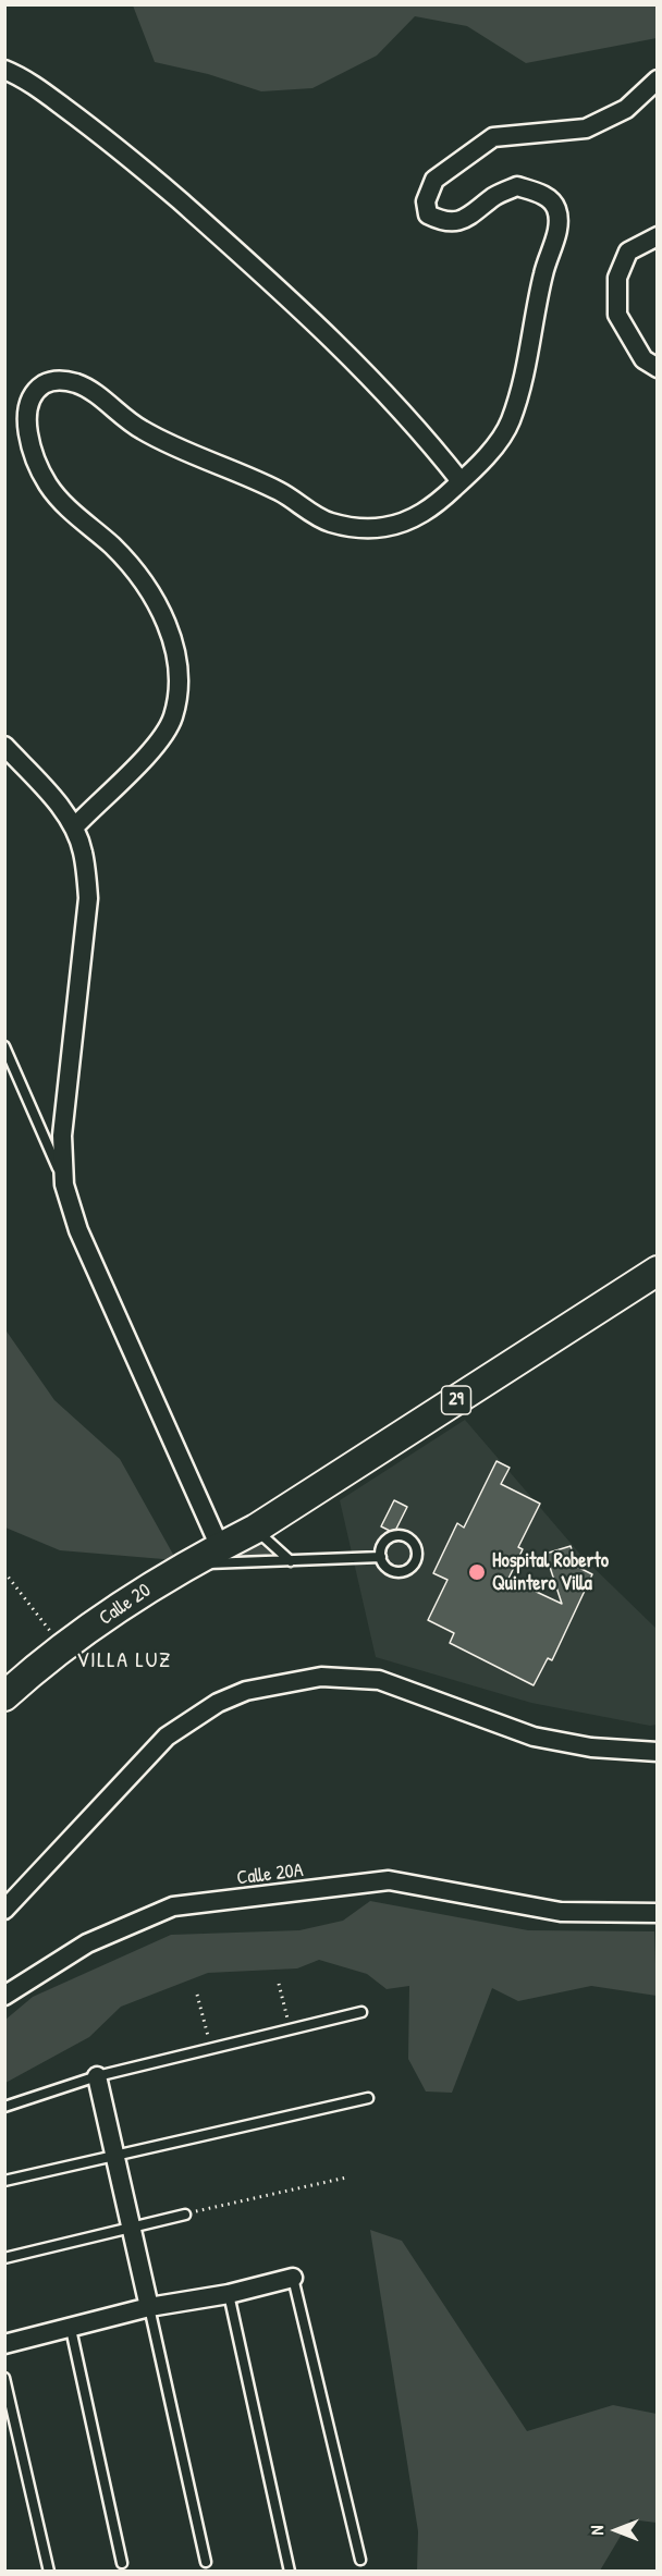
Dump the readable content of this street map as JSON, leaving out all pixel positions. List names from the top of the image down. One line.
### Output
{"streets":{"main road":["29","Calle 20"],"street":["Calle 20A"]},"crossings":[["29","Calle 20"]],"districts":["VILLA LUZ"],"places":["Hospital Roberto Quintero Villa"],"north":"left"}
